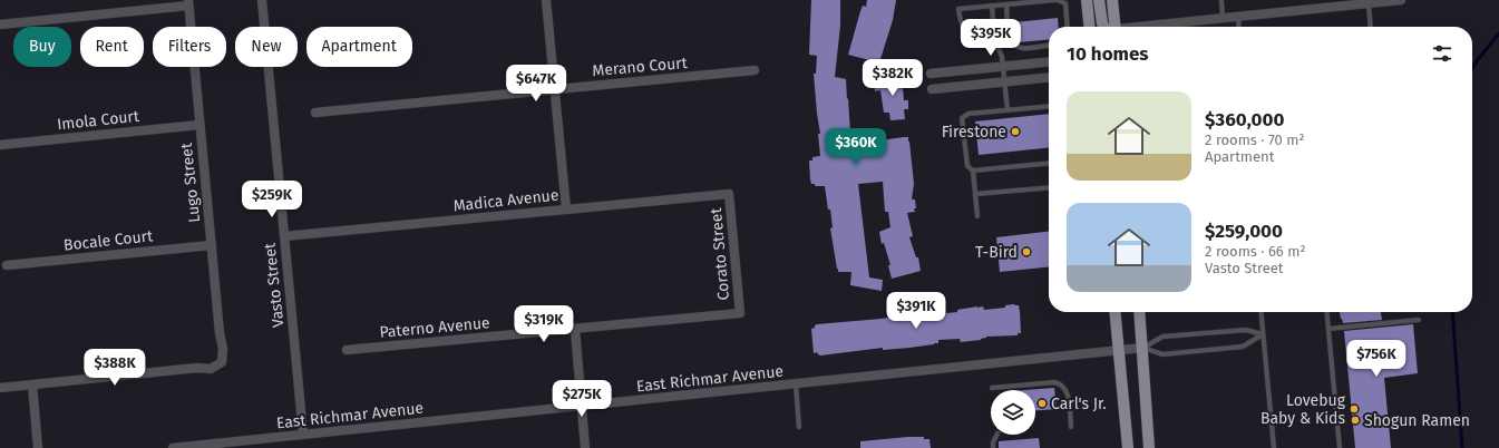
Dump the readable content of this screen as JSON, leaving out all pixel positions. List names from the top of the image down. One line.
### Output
{"streets":{"street":["Merano Court","Imola Court","Lugo Street","Madica Avenue","Bocale Court","Corato Street","Vasto Street","Paterno Avenue","East Richmar Avenue"]},"crossings":[["Imola Court","Lugo Street"],["Lugo Street","Bocale Court"],["Madica Avenue","Corato Street"],["Madica Avenue","Vasto Street"],["Corato Street","Paterno Avenue"],["Vasto Street","East Richmar Avenue"]],"places":["Firestone","T-Bird","Carl's Jr.","Lovebug Baby & Kids","Shogun Ramen"],"page":{"price":["$395K","$382K","$647K","$360K","$259K","$391K","$319K","$756K","$388K","$275K"],"chip":["Buy","Rent","Filters","New","Apartment"],"heading":"10 homes","list":[{"name":"$360,000","note":"2 rooms · 70 m² · Apartment"},{"name":"$259,000","note":"2 rooms · 66 m² · Vasto Street"}]}}
